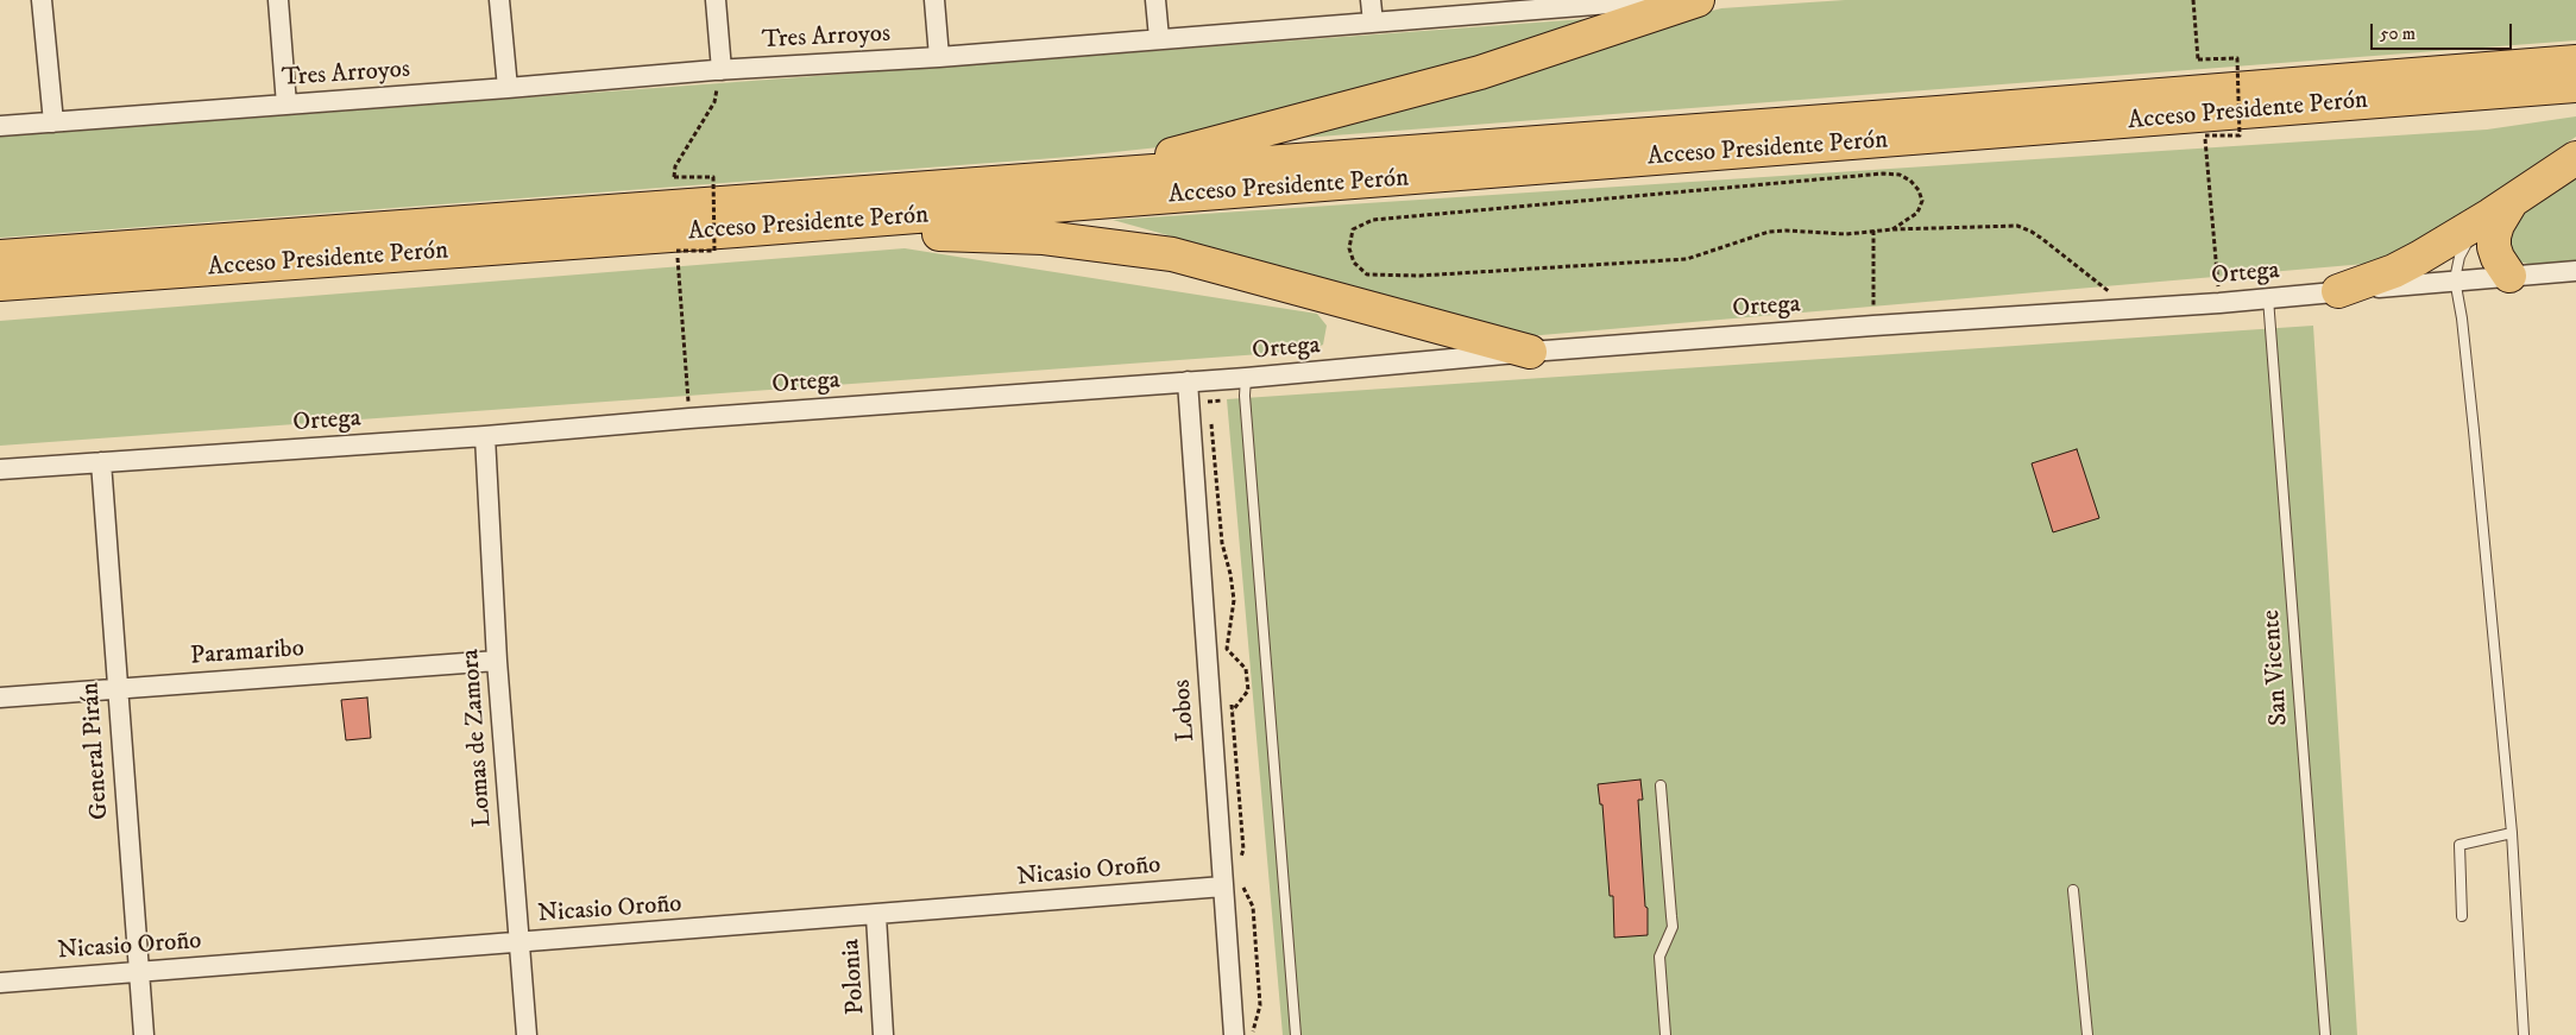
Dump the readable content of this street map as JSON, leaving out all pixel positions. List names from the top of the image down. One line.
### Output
{"streets":{"highway":["Acceso Presidente Perón"],"street":["Tres Arroyos","Ortega","Paramaribo","Lobos","Lomas de Zamora","General Pirán","Nicasio Oroño","Polonia"],"lane":["San Vicente"]},"crossings":[["Ortega","San Vicente"],["Ortega","Lobos"],["Ortega","Lomas de Zamora"],["Ortega","General Pirán"],["Paramaribo","Lomas de Zamora"],["Paramaribo","General Pirán"],["Lobos","Nicasio Oroño"],["Lomas de Zamora","Nicasio Oroño"],["General Pirán","Nicasio Oroño"],["Nicasio Oroño","Polonia"]],"scale_bar":"50 m"}
